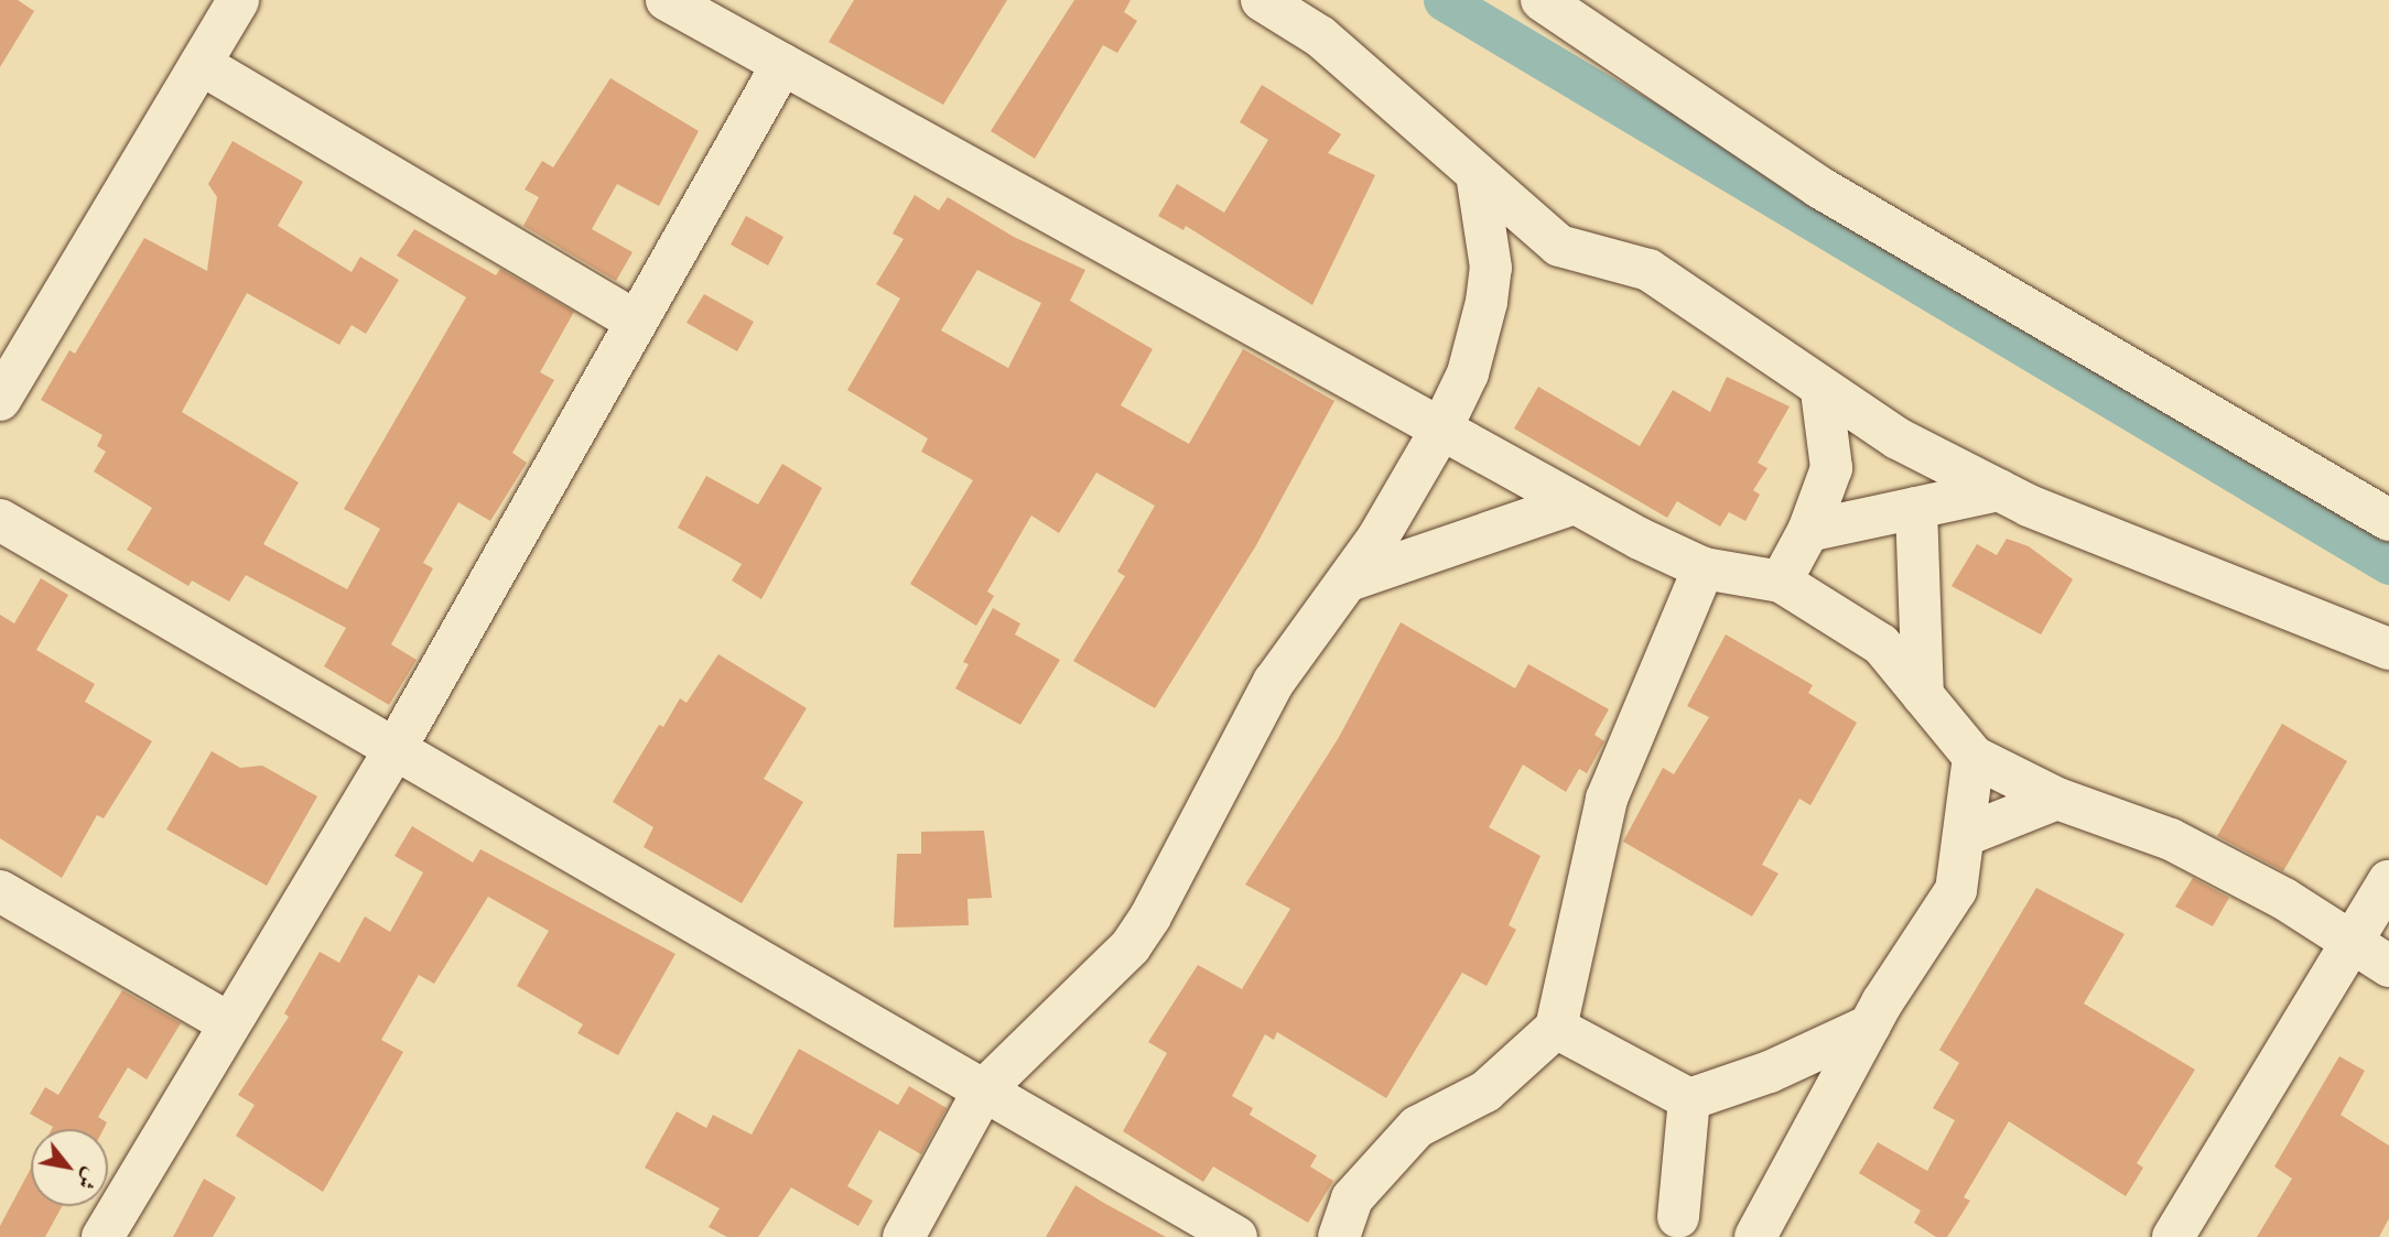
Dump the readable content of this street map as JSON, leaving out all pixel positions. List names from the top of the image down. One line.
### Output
{"north":"bottom right"}
